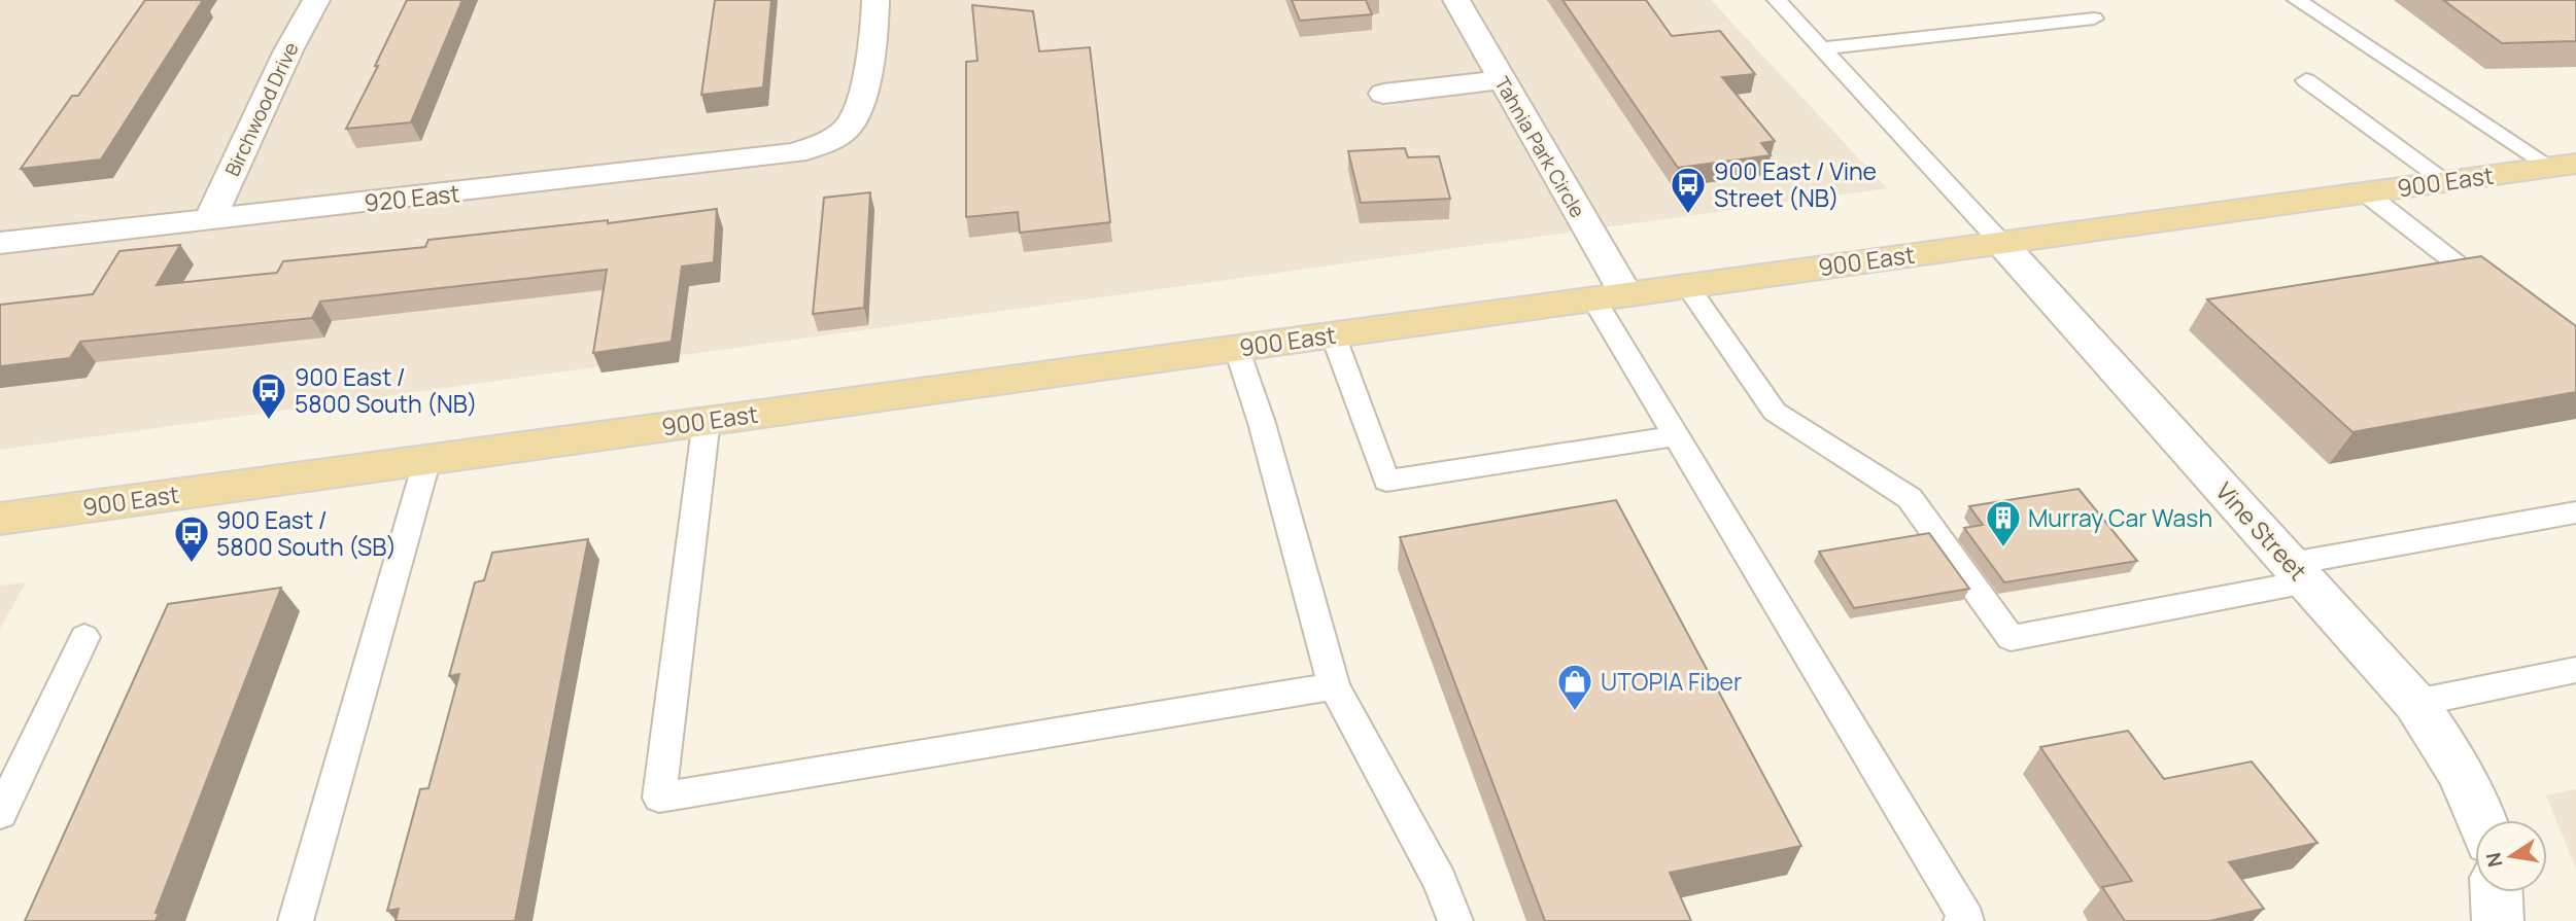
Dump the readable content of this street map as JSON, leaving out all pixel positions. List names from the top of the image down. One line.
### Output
{"streets":{"main road":["900 East"],"street":["Birchwood Drive","Tahnia Park Circle","920 East","Vine Street"]},"crossings":[["Birchwood Drive","920 East"],["Tahnia Park Circle","900 East"],["900 East","Vine Street"]],"places":{"bus stop":["900 East / Vine Street (NB)","900 East / 5800 South (NB)","900 East / 5800 South (SB)"],"building":["Murray Car Wash"],"shop":["UTOPIA Fiber"]},"north":"left"}
